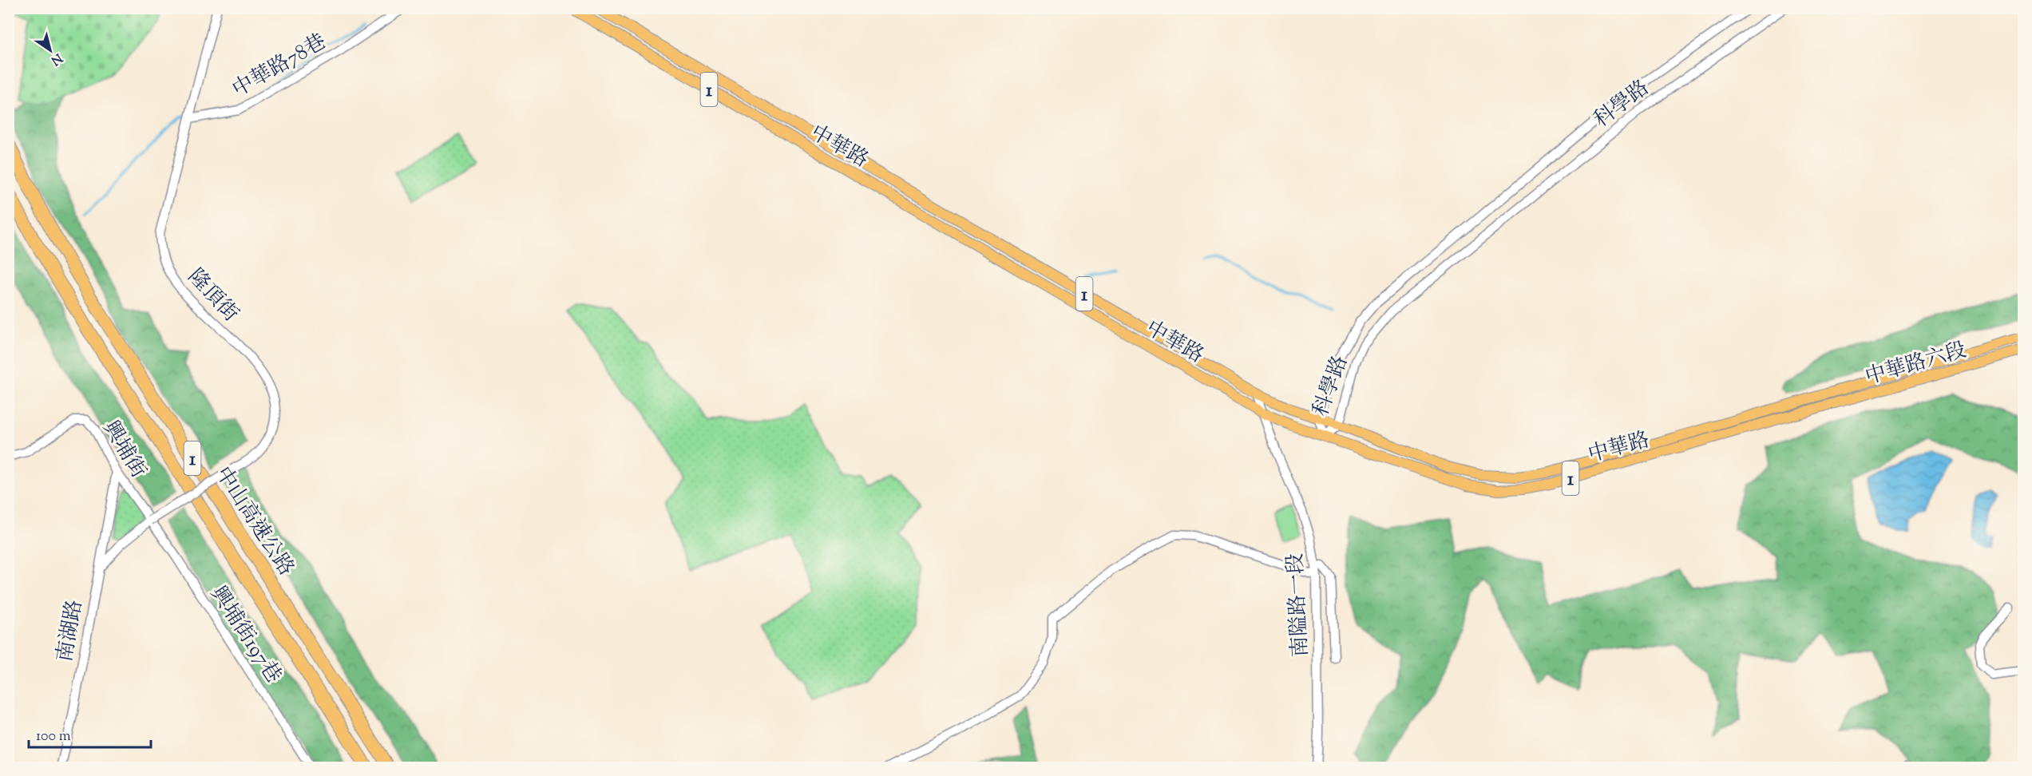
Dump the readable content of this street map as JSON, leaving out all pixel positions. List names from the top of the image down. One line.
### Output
{"streets":{"highway":["1","中山高速公路"],"main road":["中華路","中華路六段"],"street":["中華路78巷","科學路","隆頂街","興埔街","南隘路一段","南湖路","興埔街197巷"]},"crossings":[["中華路78巷","隆頂街"],["科學路","中華路"],["中華路","中華路六段"],["中華路","南隘路一段"],["隆頂街","興埔街"],["隆頂街","興埔街197巷"],["興埔街","南湖路"],["興埔街","興埔街197巷"]],"scale_bar":"100 m","north":"bottom right"}
